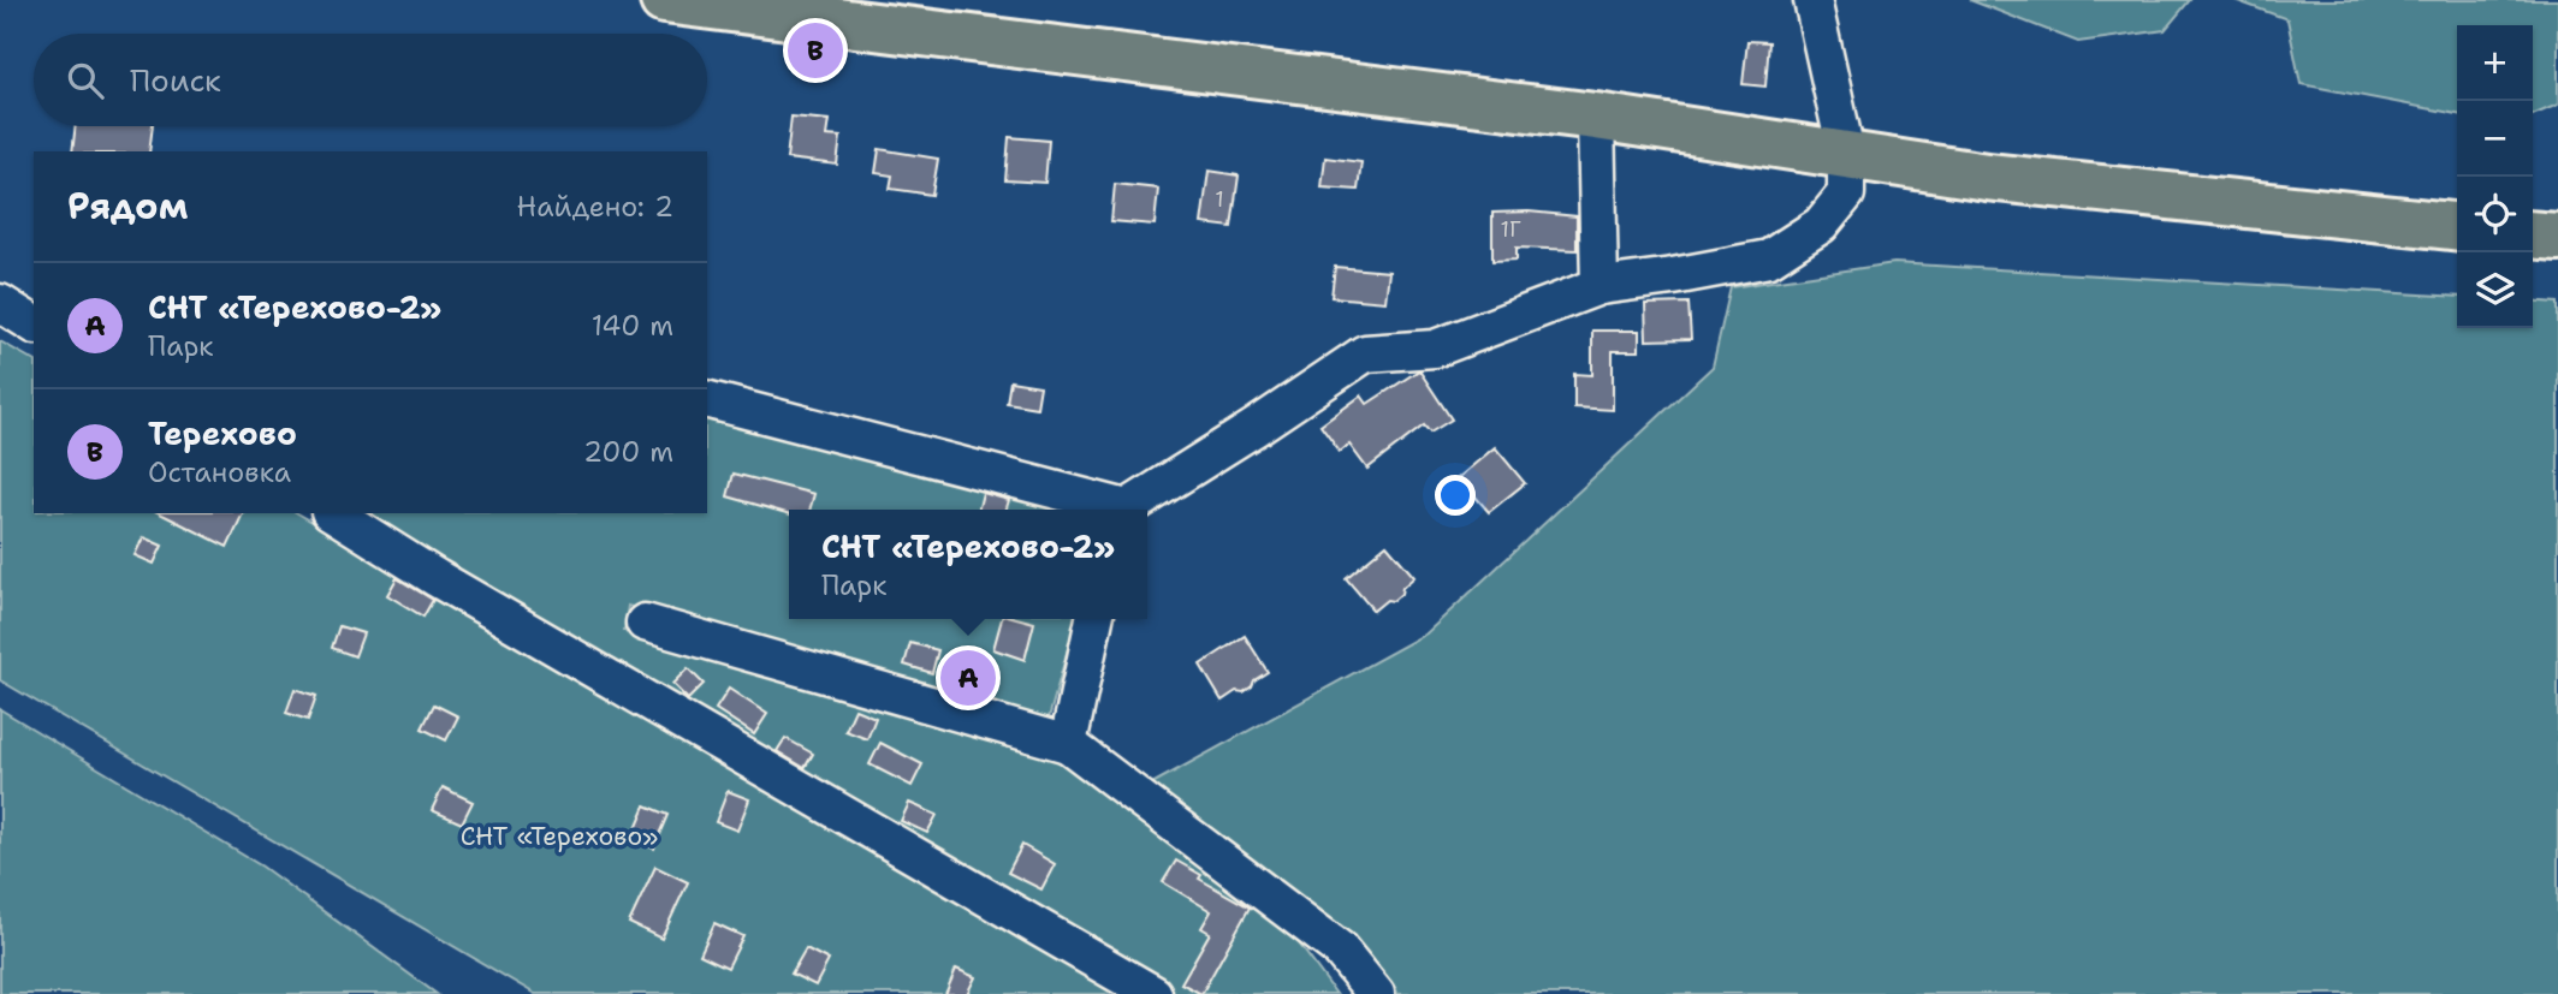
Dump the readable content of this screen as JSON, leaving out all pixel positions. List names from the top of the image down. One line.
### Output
{"parks":["СНТ «Терехово»"],"house_numbers":["1","1Г"],"page":{"pins":["B","A"],"map_buttons":["+","−"],"search":"Поиск","heading":["Рядом","Найдено: 2"],"list":[{"mark":"A","name":"СНТ «Терехово-2»","note":"Парк","value":"140 m"},{"mark":"B","name":"Терехово","note":"Остановка","value":"200 m"}],"popup":["СНТ «Терехово-2»","Парк"]}}
